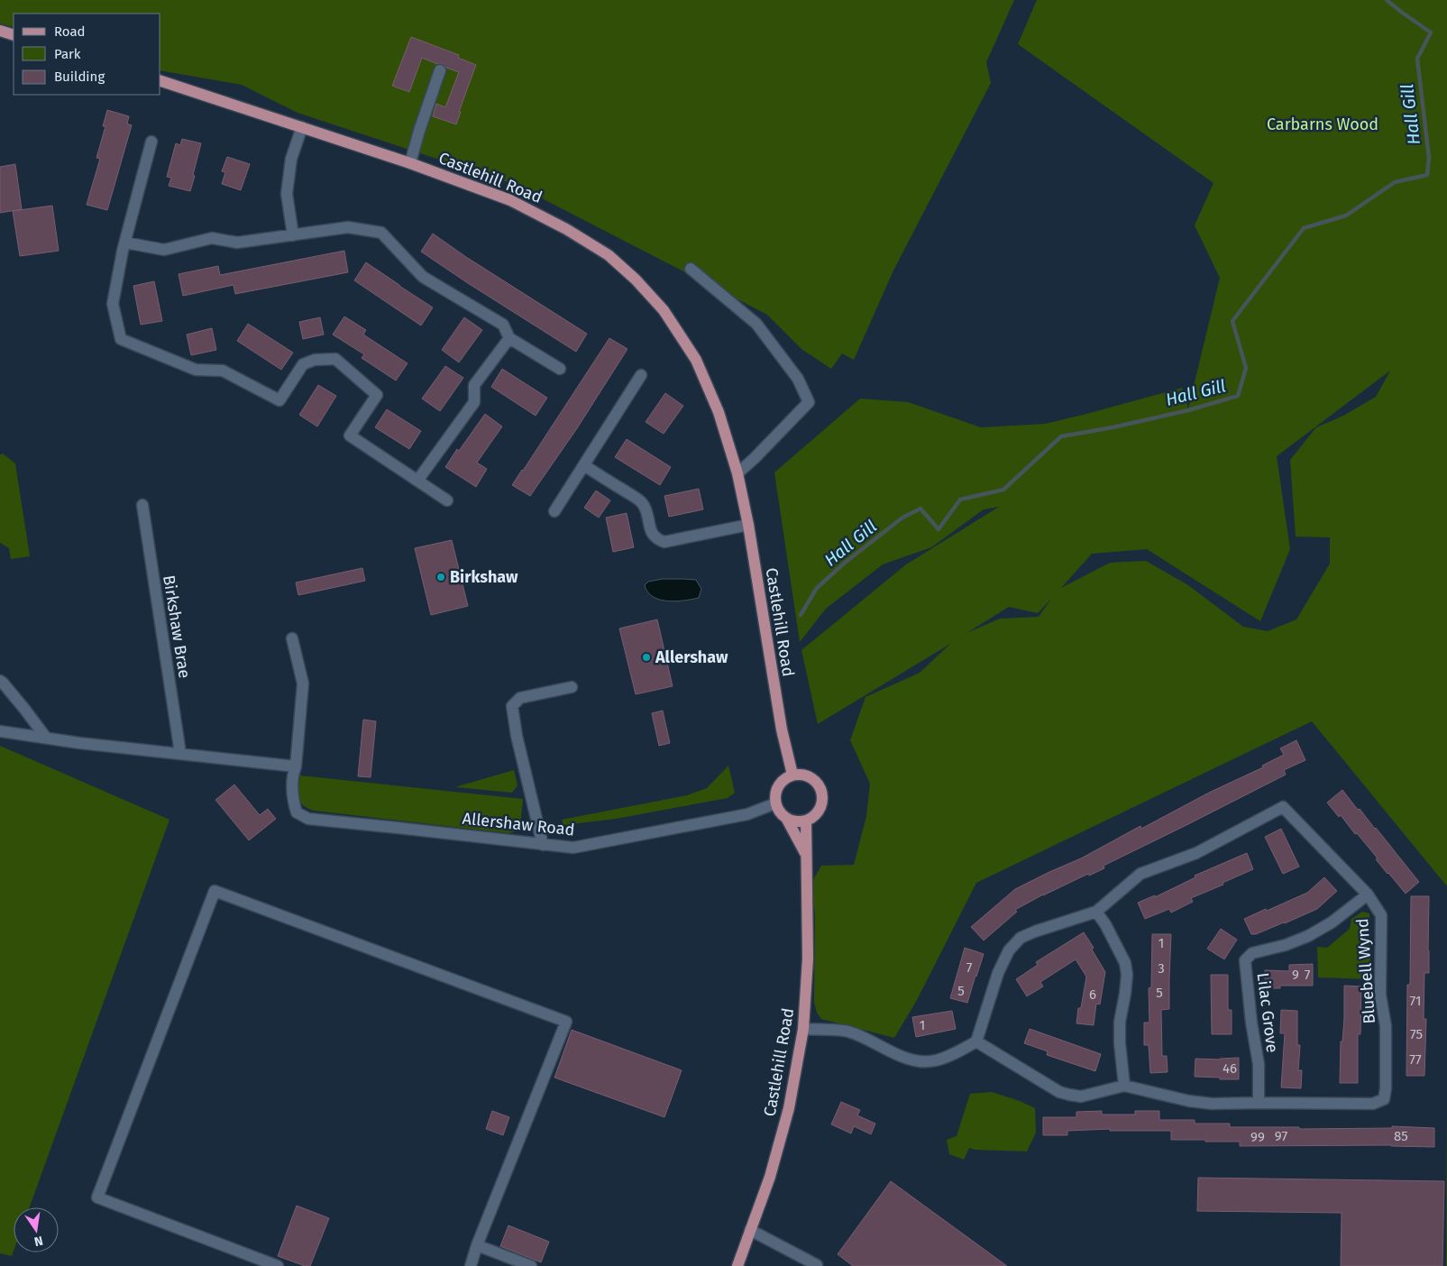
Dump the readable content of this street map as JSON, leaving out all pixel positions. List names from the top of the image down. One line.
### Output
{"streets":{"main road":["Castlehill Road"],"street":["Birkshaw Brae","Allershaw Road","Bluebell Wynd","Lilac Grove"]},"crossings":[["Castlehill Road","Allershaw Road"],["Bluebell Wynd","Lilac Grove"]],"water":["Hall Gill"],"parks":["Carbarns Wood"],"places":["Birkshaw","Allershaw"],"house_numbers":["1","7","3","9","7","5","5","6","71","1","75","77","46","97","85","99"],"legend":["Road","Park","Building"],"north":"bottom"}
